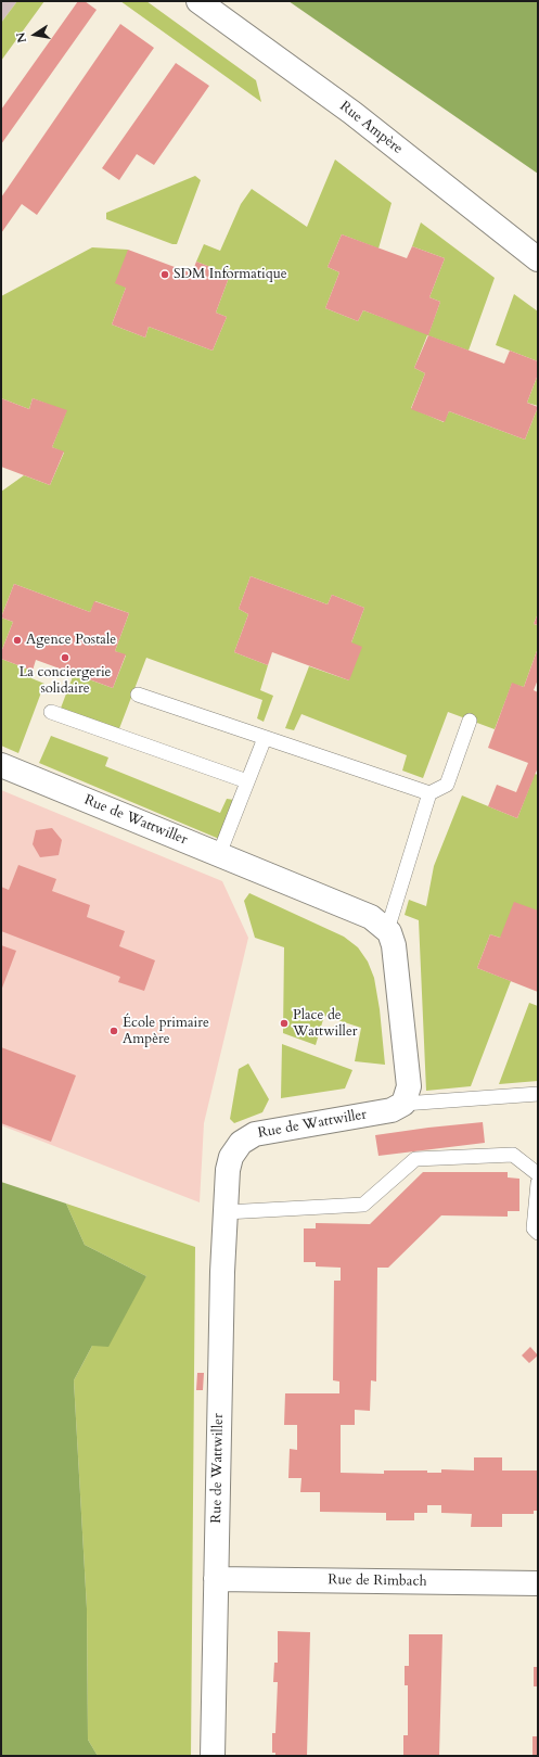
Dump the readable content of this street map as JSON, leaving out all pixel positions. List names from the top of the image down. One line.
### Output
{"streets":{"street":["Rue Ampère","Rue de Wattwiller","Rue de Rimbach"]},"crossings":[["Rue de Wattwiller","Rue de Rimbach"]],"places":["SDM Informatique","Agence Postale","La conciergerie solidaire","Place de Wattwiller","École primaire Ampère"],"north":"left"}
